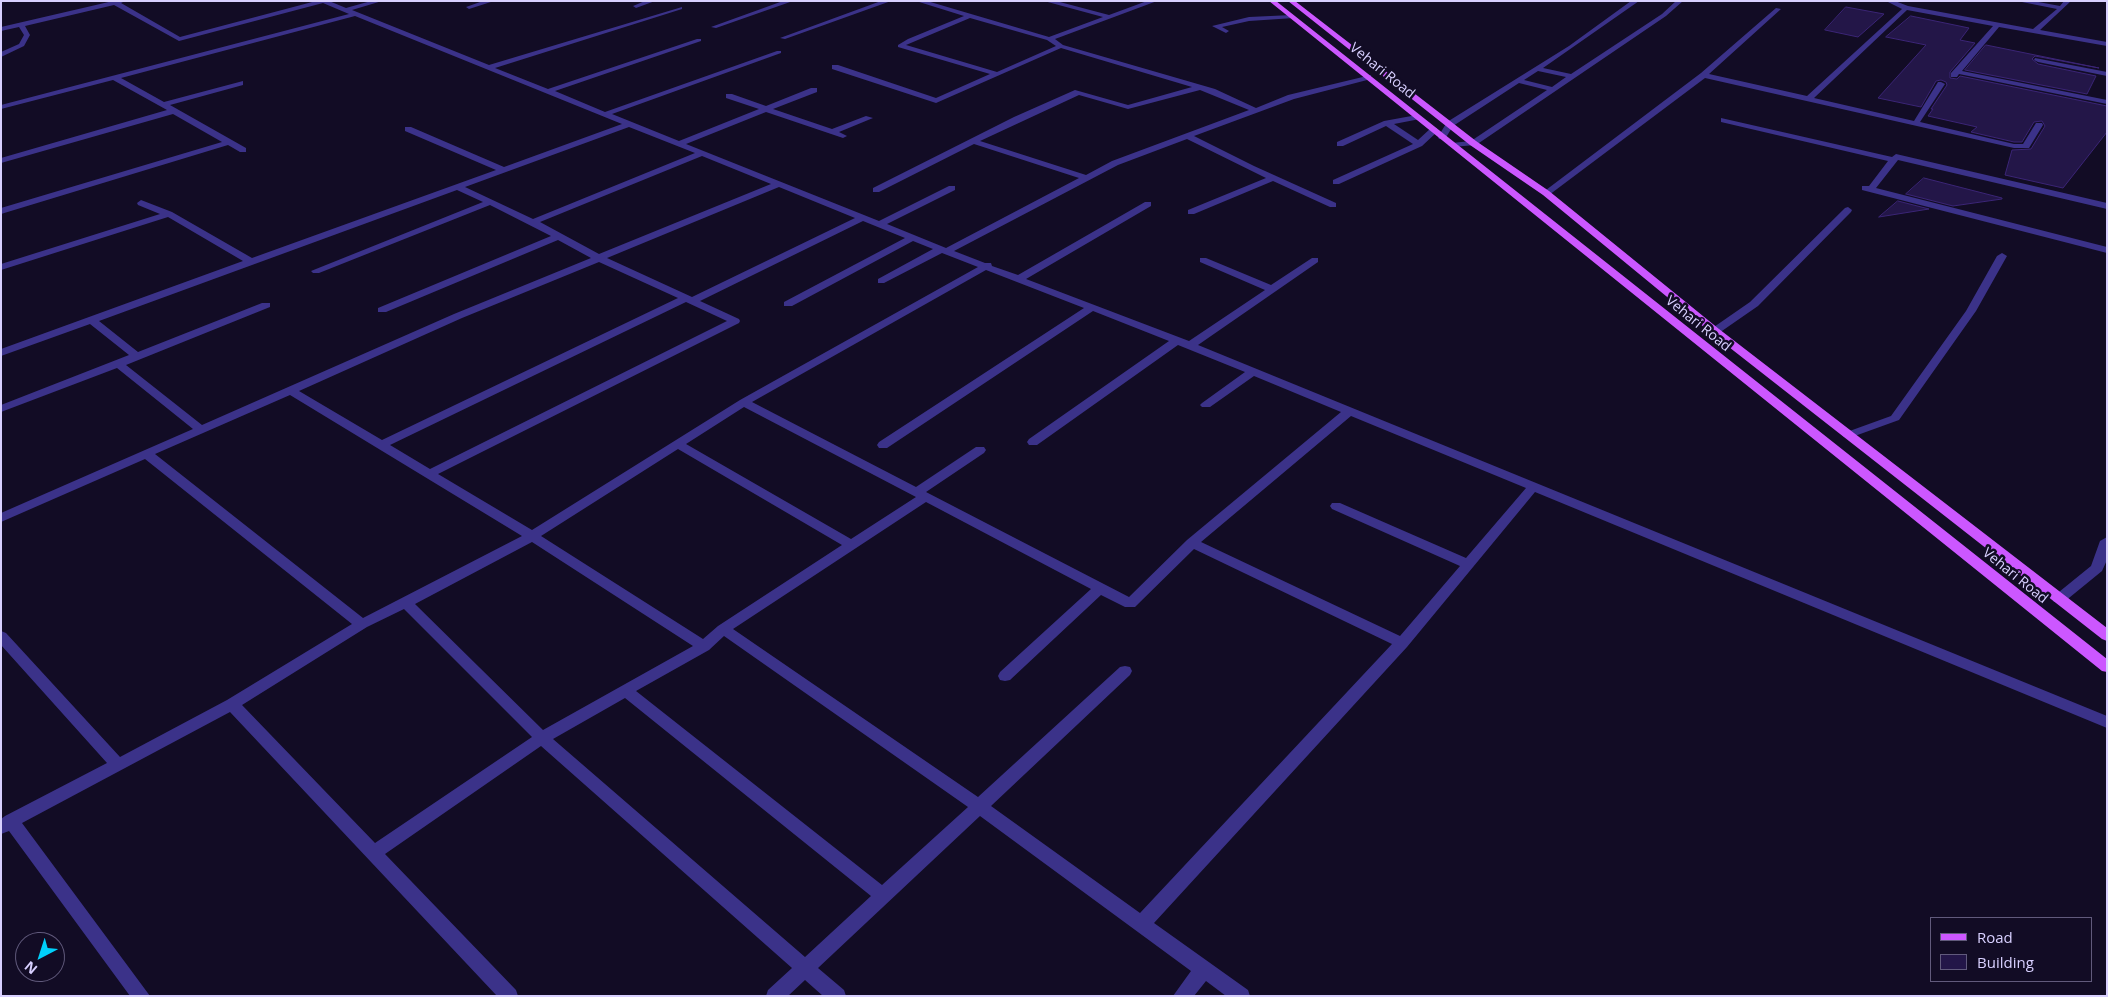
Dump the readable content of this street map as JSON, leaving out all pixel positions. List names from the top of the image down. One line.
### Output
{"streets":{"main road":["Vehari Road"]},"legend":["Road","Building"],"north":"bottom left"}
